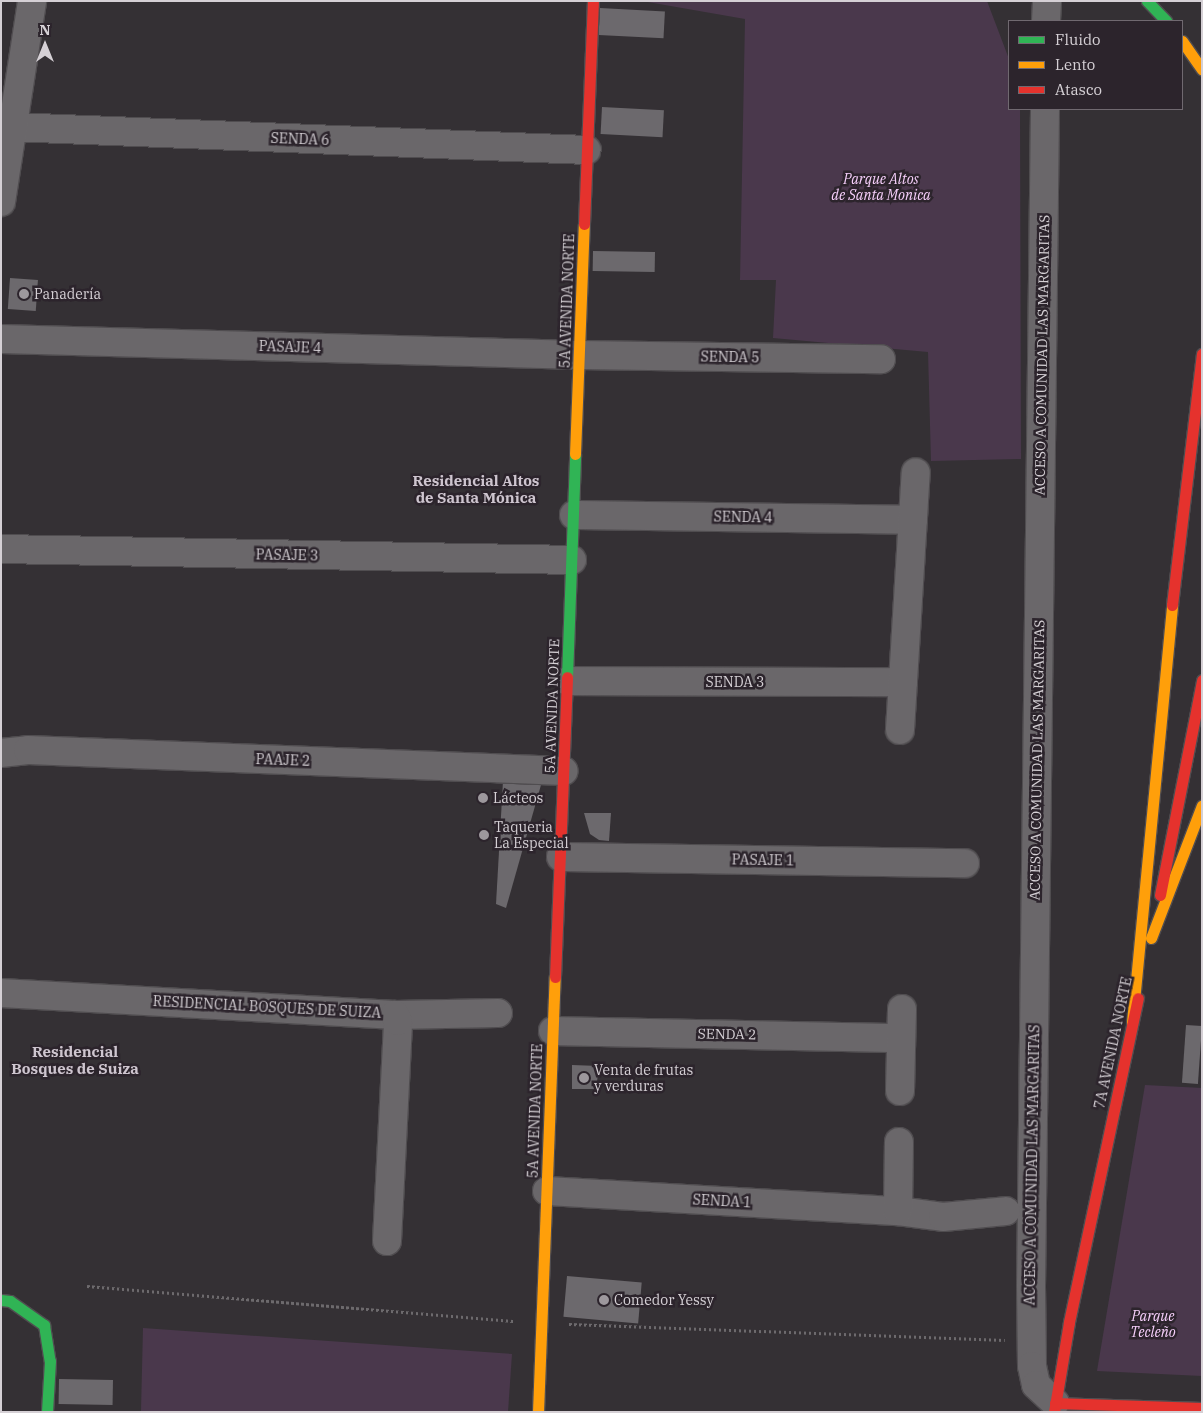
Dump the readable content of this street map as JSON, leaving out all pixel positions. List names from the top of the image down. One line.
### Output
{"streets":{"main road":["5A AVENIDA NORTE","7A AVENIDA NORTE"],"street":["SENDA 6","PASAJE 4","ACCESO A COMUNIDAD LAS MARGARITAS","SENDA 5","SENDA 4","PASAJE 3","SENDA 3","PAAJE 2","PASAJE 1","RESIDENCIAL BOSQUES DE SUIZA","SENDA 2","SENDA 1"]},"crossings":[["SENDA 6","5A AVENIDA NORTE"],["5A AVENIDA NORTE","PASAJE 4"],["5A AVENIDA NORTE","SENDA 5"],["5A AVENIDA NORTE","SENDA 4"],["5A AVENIDA NORTE","PASAJE 3"],["5A AVENIDA NORTE","SENDA 3"],["5A AVENIDA NORTE","PAAJE 2"],["5A AVENIDA NORTE","PASAJE 1"],["5A AVENIDA NORTE","SENDA 2"],["5A AVENIDA NORTE","SENDA 1"],["PASAJE 4","SENDA 5"],["ACCESO A COMUNIDAD LAS MARGARITAS","7A AVENIDA NORTE"]],"districts":["Residencial Altos de Santa Mónica","Residencial Bosques de Suiza"],"parks":["Parque Altos de Santa Monica","Parque Tecleño"],"places":["Panadería","Lácteos","Taqueria La Especial","Venta de frutas y verduras","Comedor Yessy"],"legend":["Fluido","Lento","Atasco"],"north":"top"}
